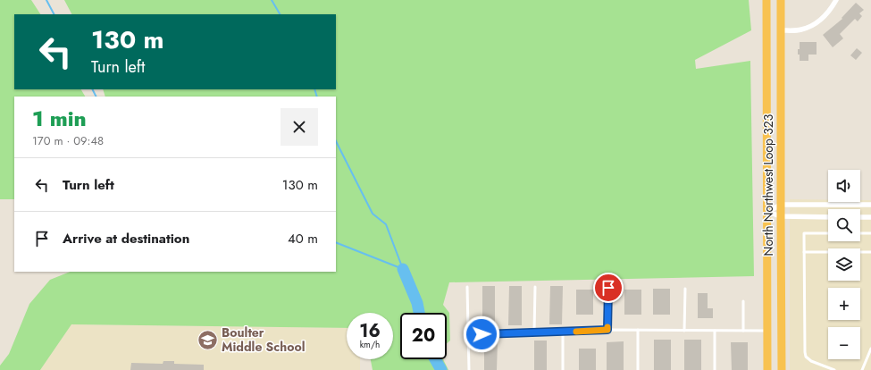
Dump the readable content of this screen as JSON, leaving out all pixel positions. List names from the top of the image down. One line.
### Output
{"streets":{"highway":["North Northwest Loop 323"]},"places":{"school or university":["Boulter Middle School"]},"page":{"turn":["130 m","Turn left"],"heading":["1 min","170 m · 09:48"],"list":[{"name":"Turn left","value":"130 m"},{"name":"Arrive at destination","value":"40 m"}],"map_buttons":["+","−"],"speed":"16 km/h","limit":"20"}}
